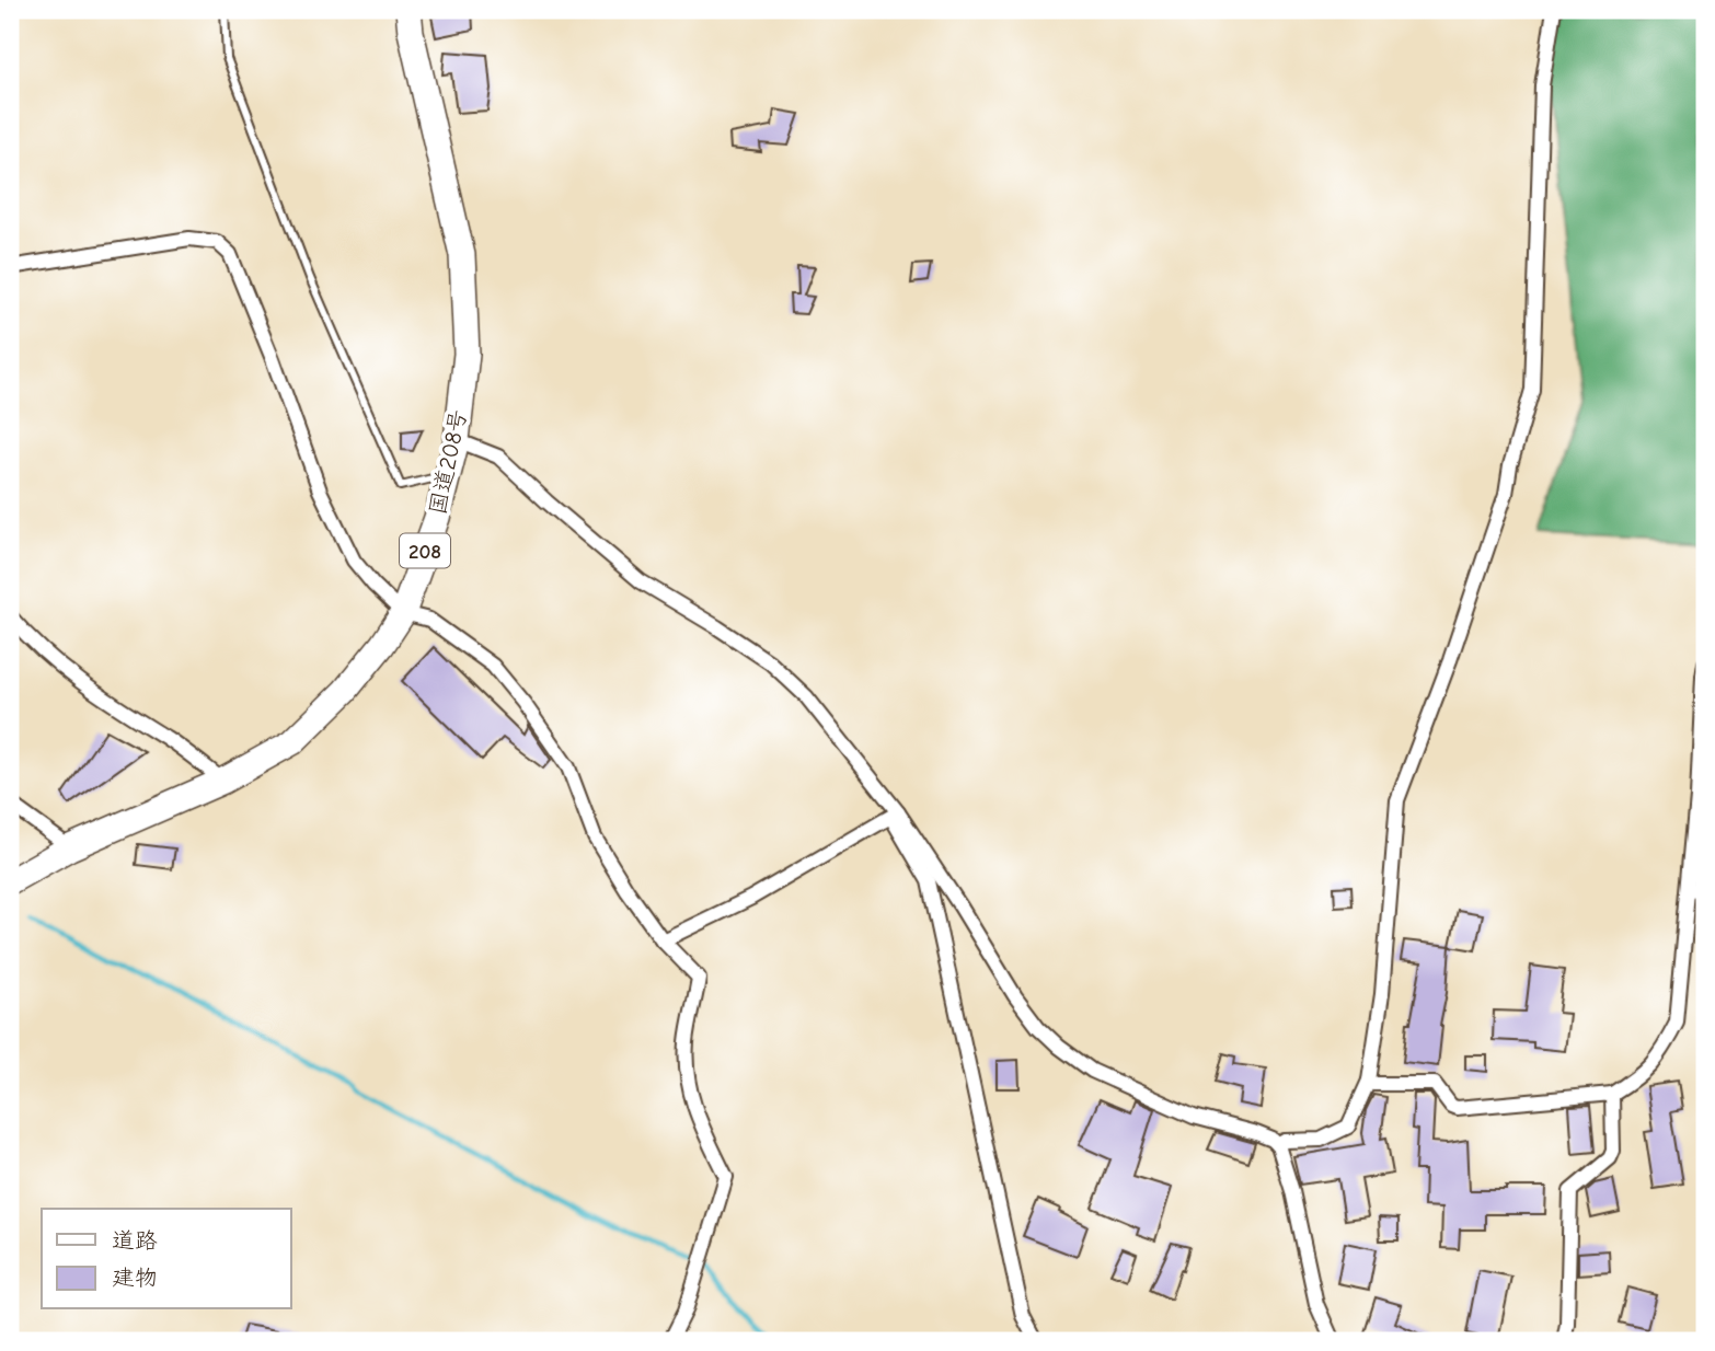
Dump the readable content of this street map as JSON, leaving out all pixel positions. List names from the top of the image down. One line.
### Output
{"streets":{"highway":["国道208号","208"]},"legend":["道路","建物"]}
